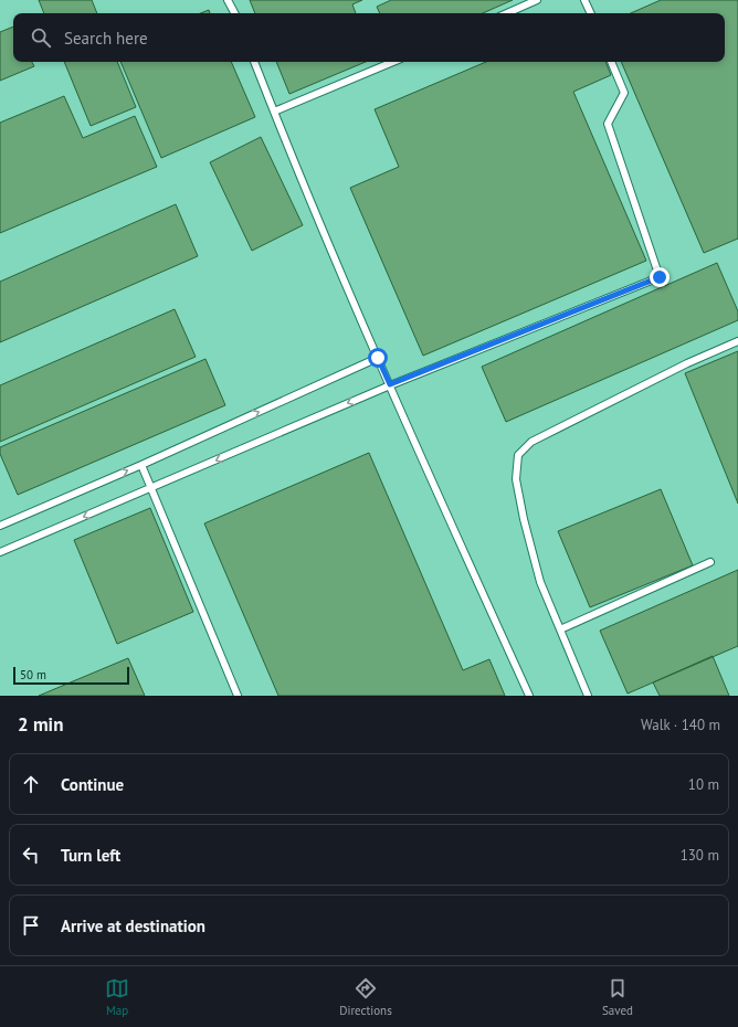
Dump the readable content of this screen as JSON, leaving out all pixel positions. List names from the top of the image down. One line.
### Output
{"scale_bar":"50 m","page":{"search":"Search here","scale":"50 m","heading":["2 min","Walk · 140 m"],"list":[["Continue","10 m"],["Turn left","130 m"],"Arrive at destination"],"nav":["Map","Directions","Saved"]}}
